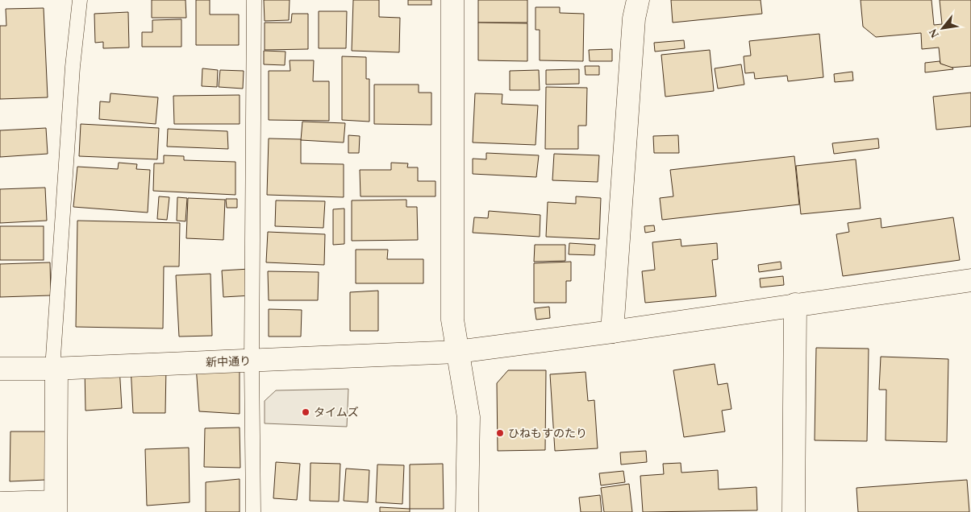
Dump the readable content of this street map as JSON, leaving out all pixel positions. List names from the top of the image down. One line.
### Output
{"streets":{"street":["新中通り"]},"places":["タイムズ","ひねもすのたり"],"north":"bottom left"}
